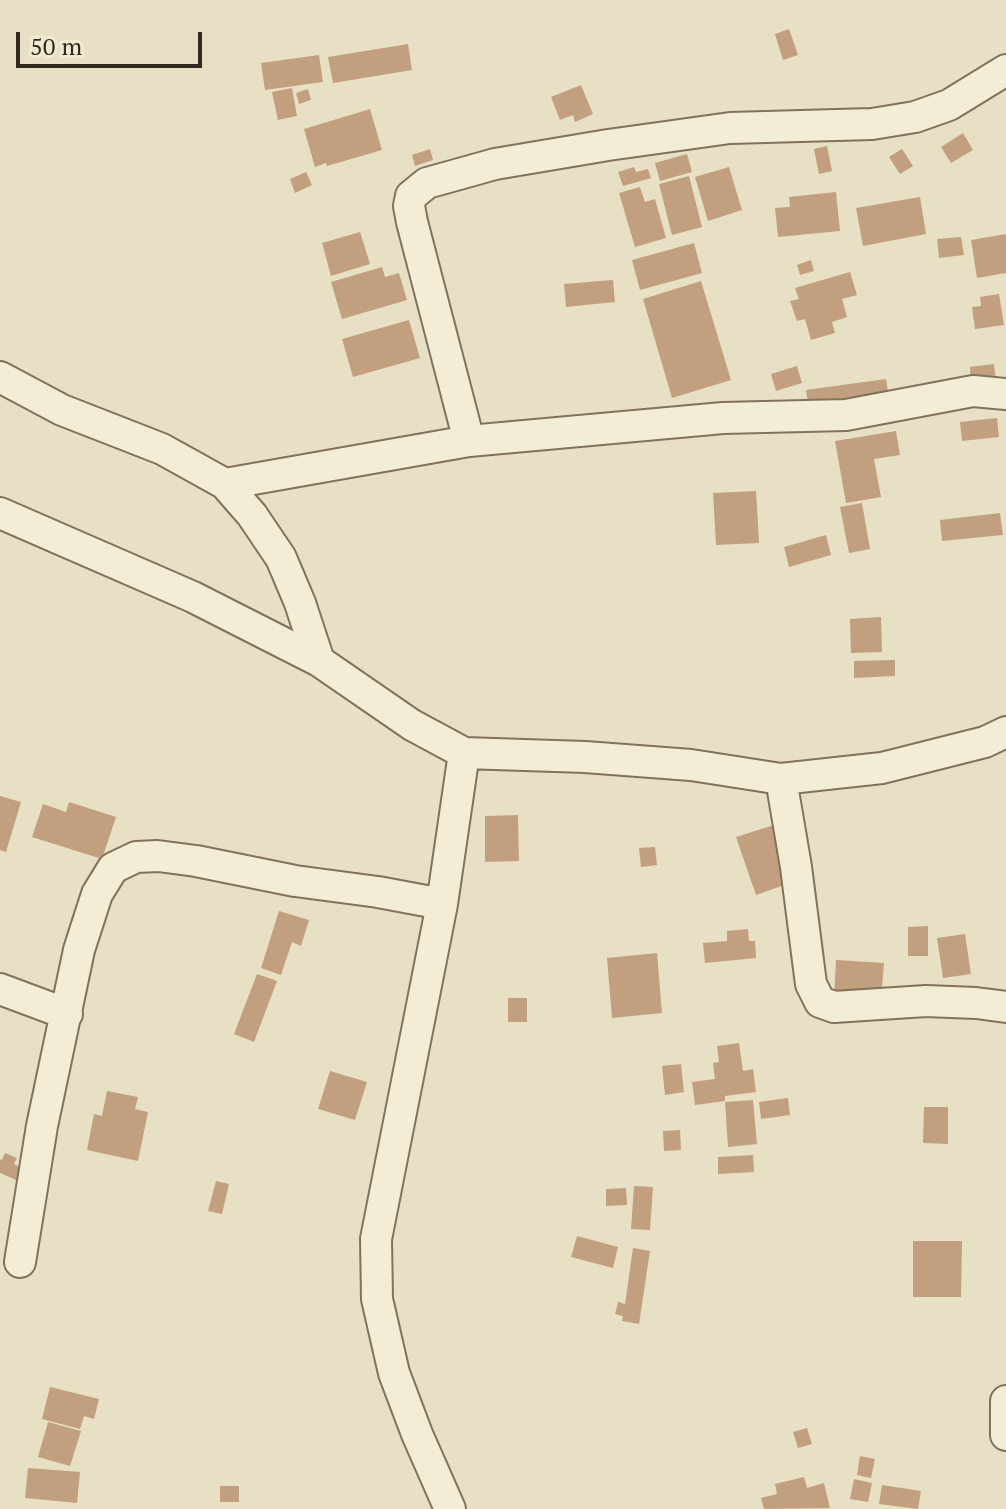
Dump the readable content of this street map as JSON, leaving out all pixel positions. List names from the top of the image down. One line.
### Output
{"scale_bar":"50 m"}
